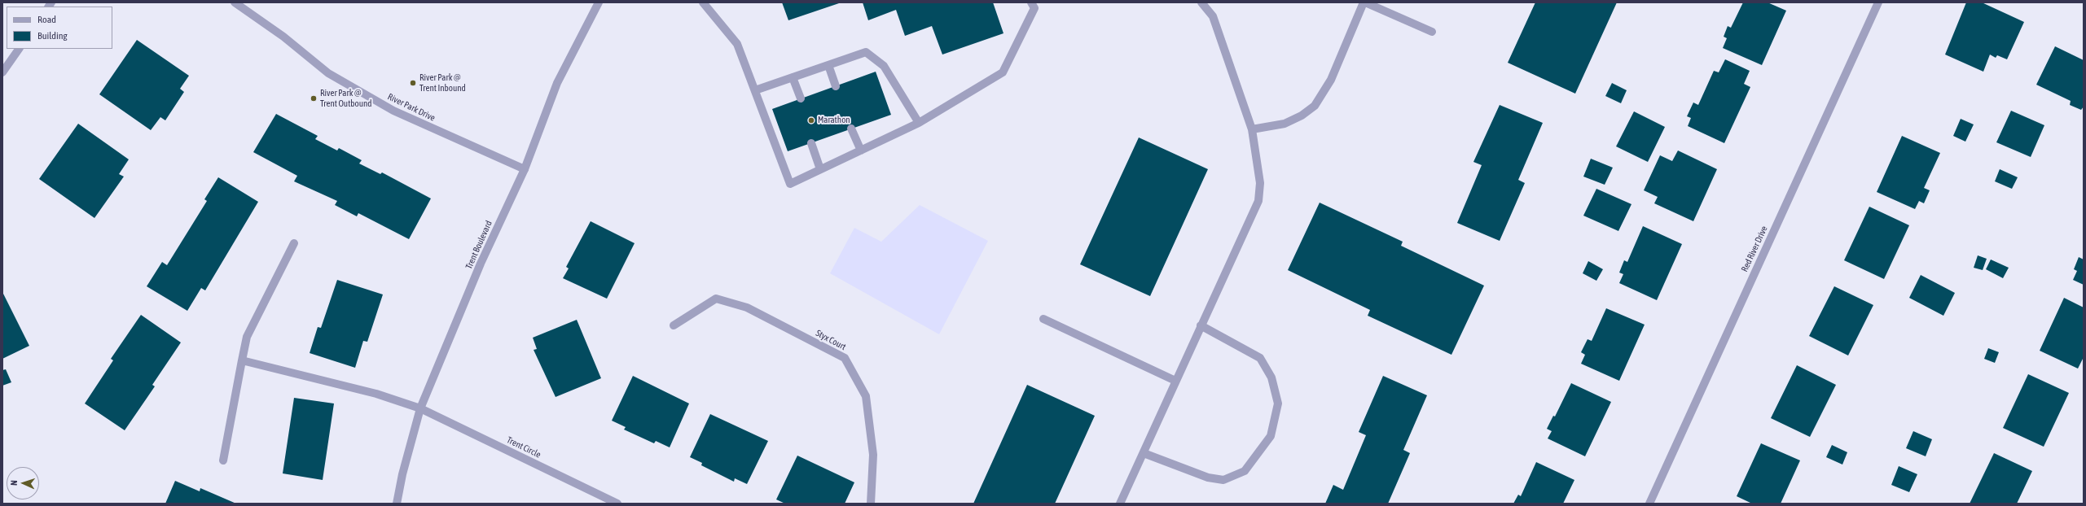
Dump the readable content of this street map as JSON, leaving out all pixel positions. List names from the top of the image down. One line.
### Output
{"streets":{"street":["River Park Drive","Trent Boulevard","Red River Drive","Styx Court","Trent Circle"]},"crossings":[["River Park Drive","Trent Boulevard"],["Trent Boulevard","Trent Circle"]],"places":["River Park @ Trent Inbound","River Park @ Trent Outbound","Marathon"],"legend":["Road","Building"],"north":"left"}
